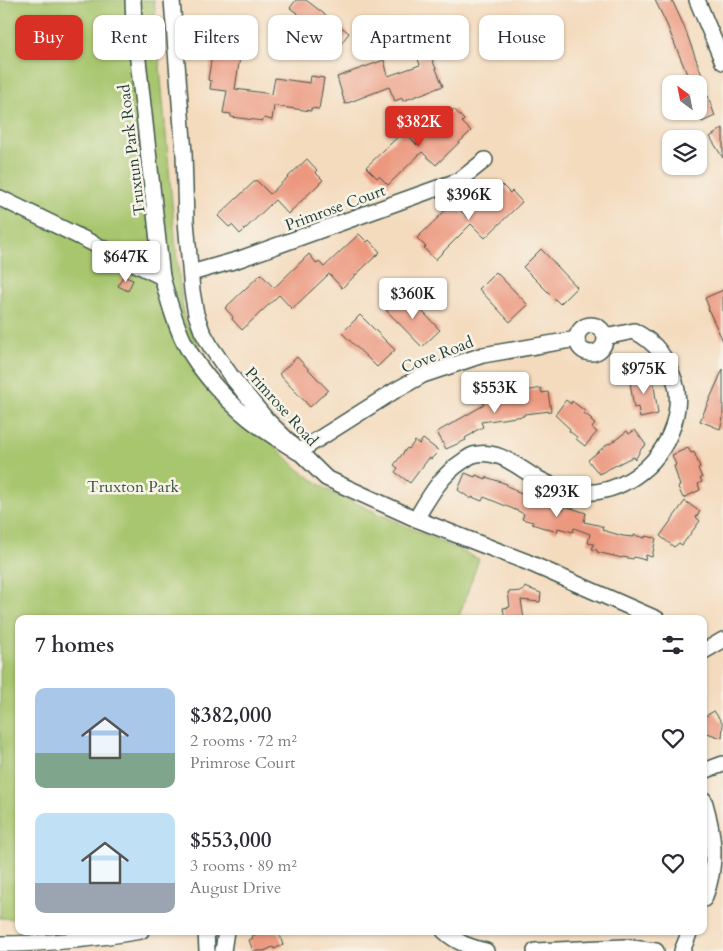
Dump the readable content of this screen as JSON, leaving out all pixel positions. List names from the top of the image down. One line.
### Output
{"streets":{"street":["Truxtun Park Road","Primrose Court","Cove Road","Primrose Road"]},"crossings":[["Truxtun Park Road","Cove Road"],["Truxtun Park Road","Primrose Road"],["Primrose Court","Primrose Road"],["Cove Road","Primrose Road"]],"parks":["Truxton Park"],"north":"top left","page":{"chip":["Buy","Rent","Filters","New","Apartment","House"],"price":["$382K","$396K","$647K","$360K","$975K","$553K","$293K"],"heading":"7 homes","list":[{"name":"$382,000","note":"2 rooms · 72 m² · Primrose Court"},{"name":"$553,000","note":"3 rooms · 89 m² · August Drive"}]}}
